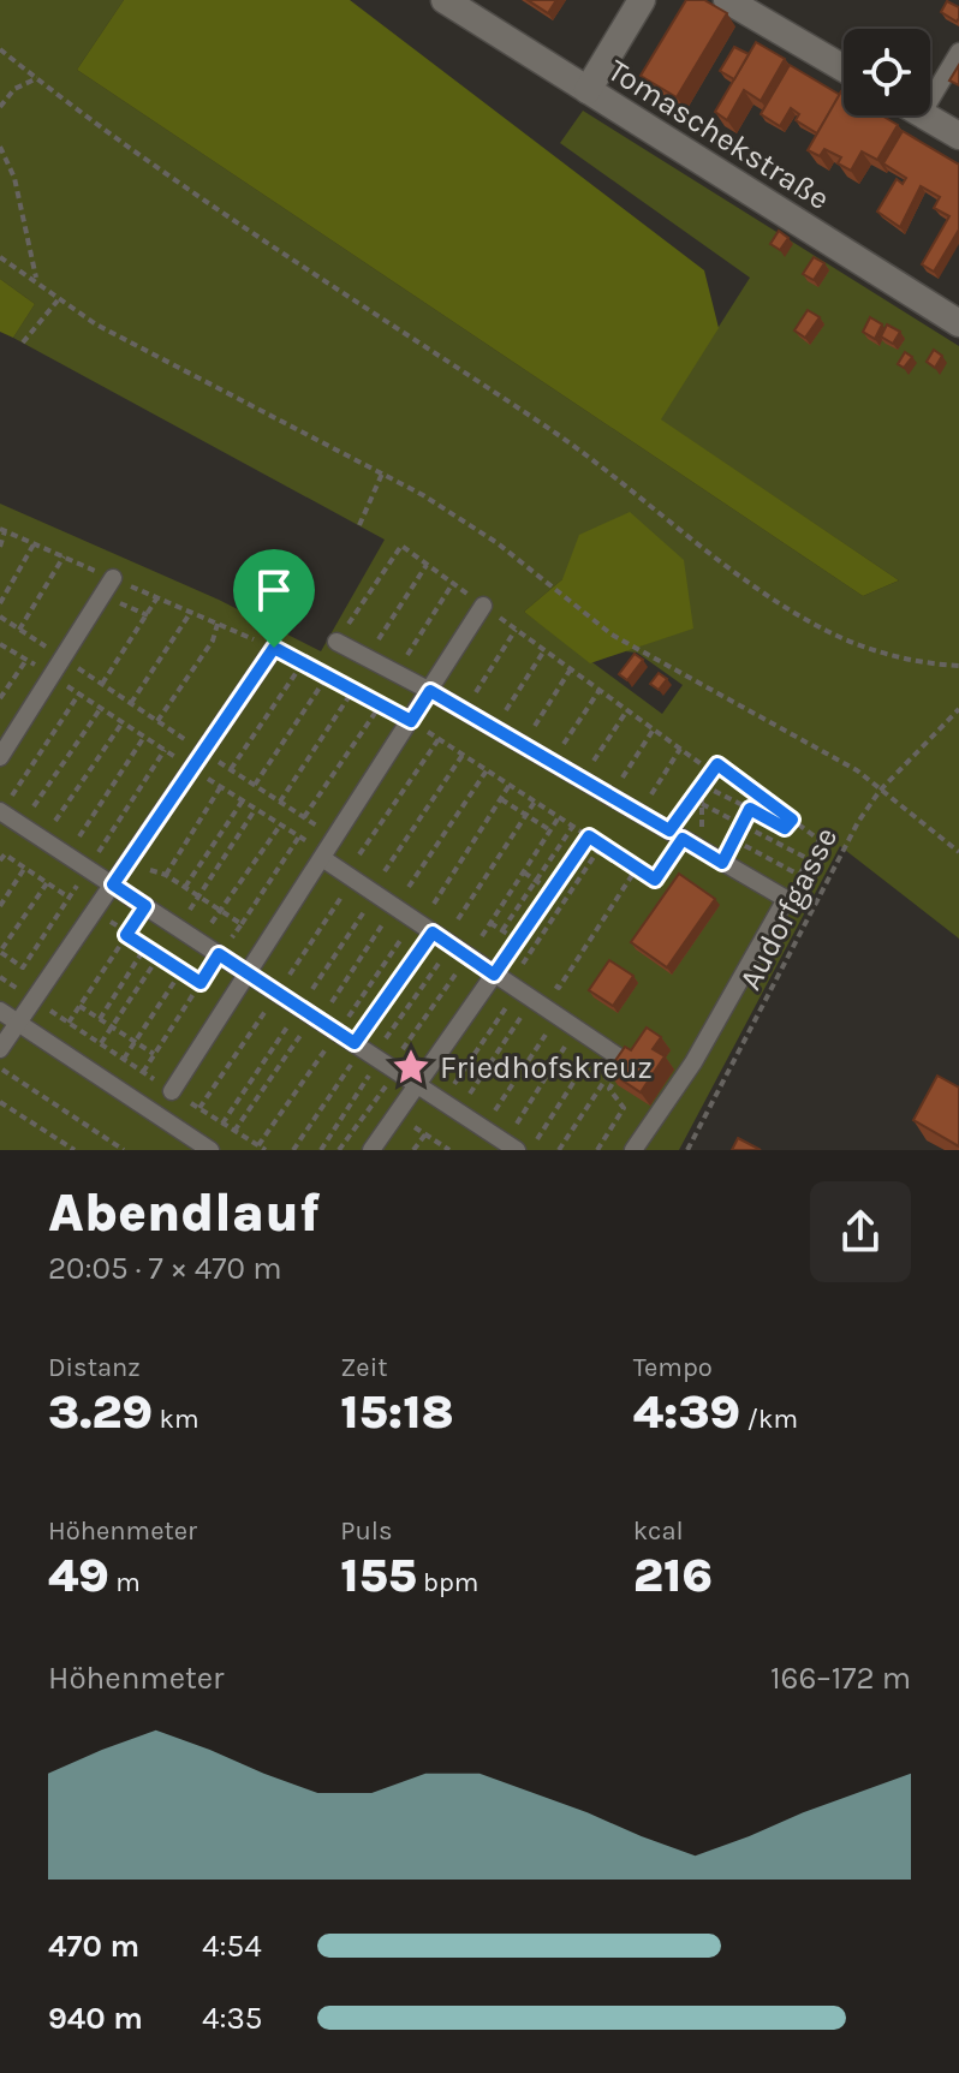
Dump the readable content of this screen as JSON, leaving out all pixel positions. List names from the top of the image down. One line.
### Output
{"streets":{"street":["Tomaschekstraße"],"path":["Audorfgasse"]},"places":{"place":["Friedhofskreuz"]},"page":{"heading":["Abendlauf","20:05 · 7 × 470 m"],"stats":[["Distanz","3.29 km"],["Zeit","15:18"],["Tempo","4:39 /km"],["Höhenmeter","49 m"],["Puls","155 bpm"],["kcal","216"]],"chart":["Höhenmeter","166–172 m"],"list":[{"name":"470 m","note":"4:54"},{"name":"940 m","note":"4:35"}]}}
